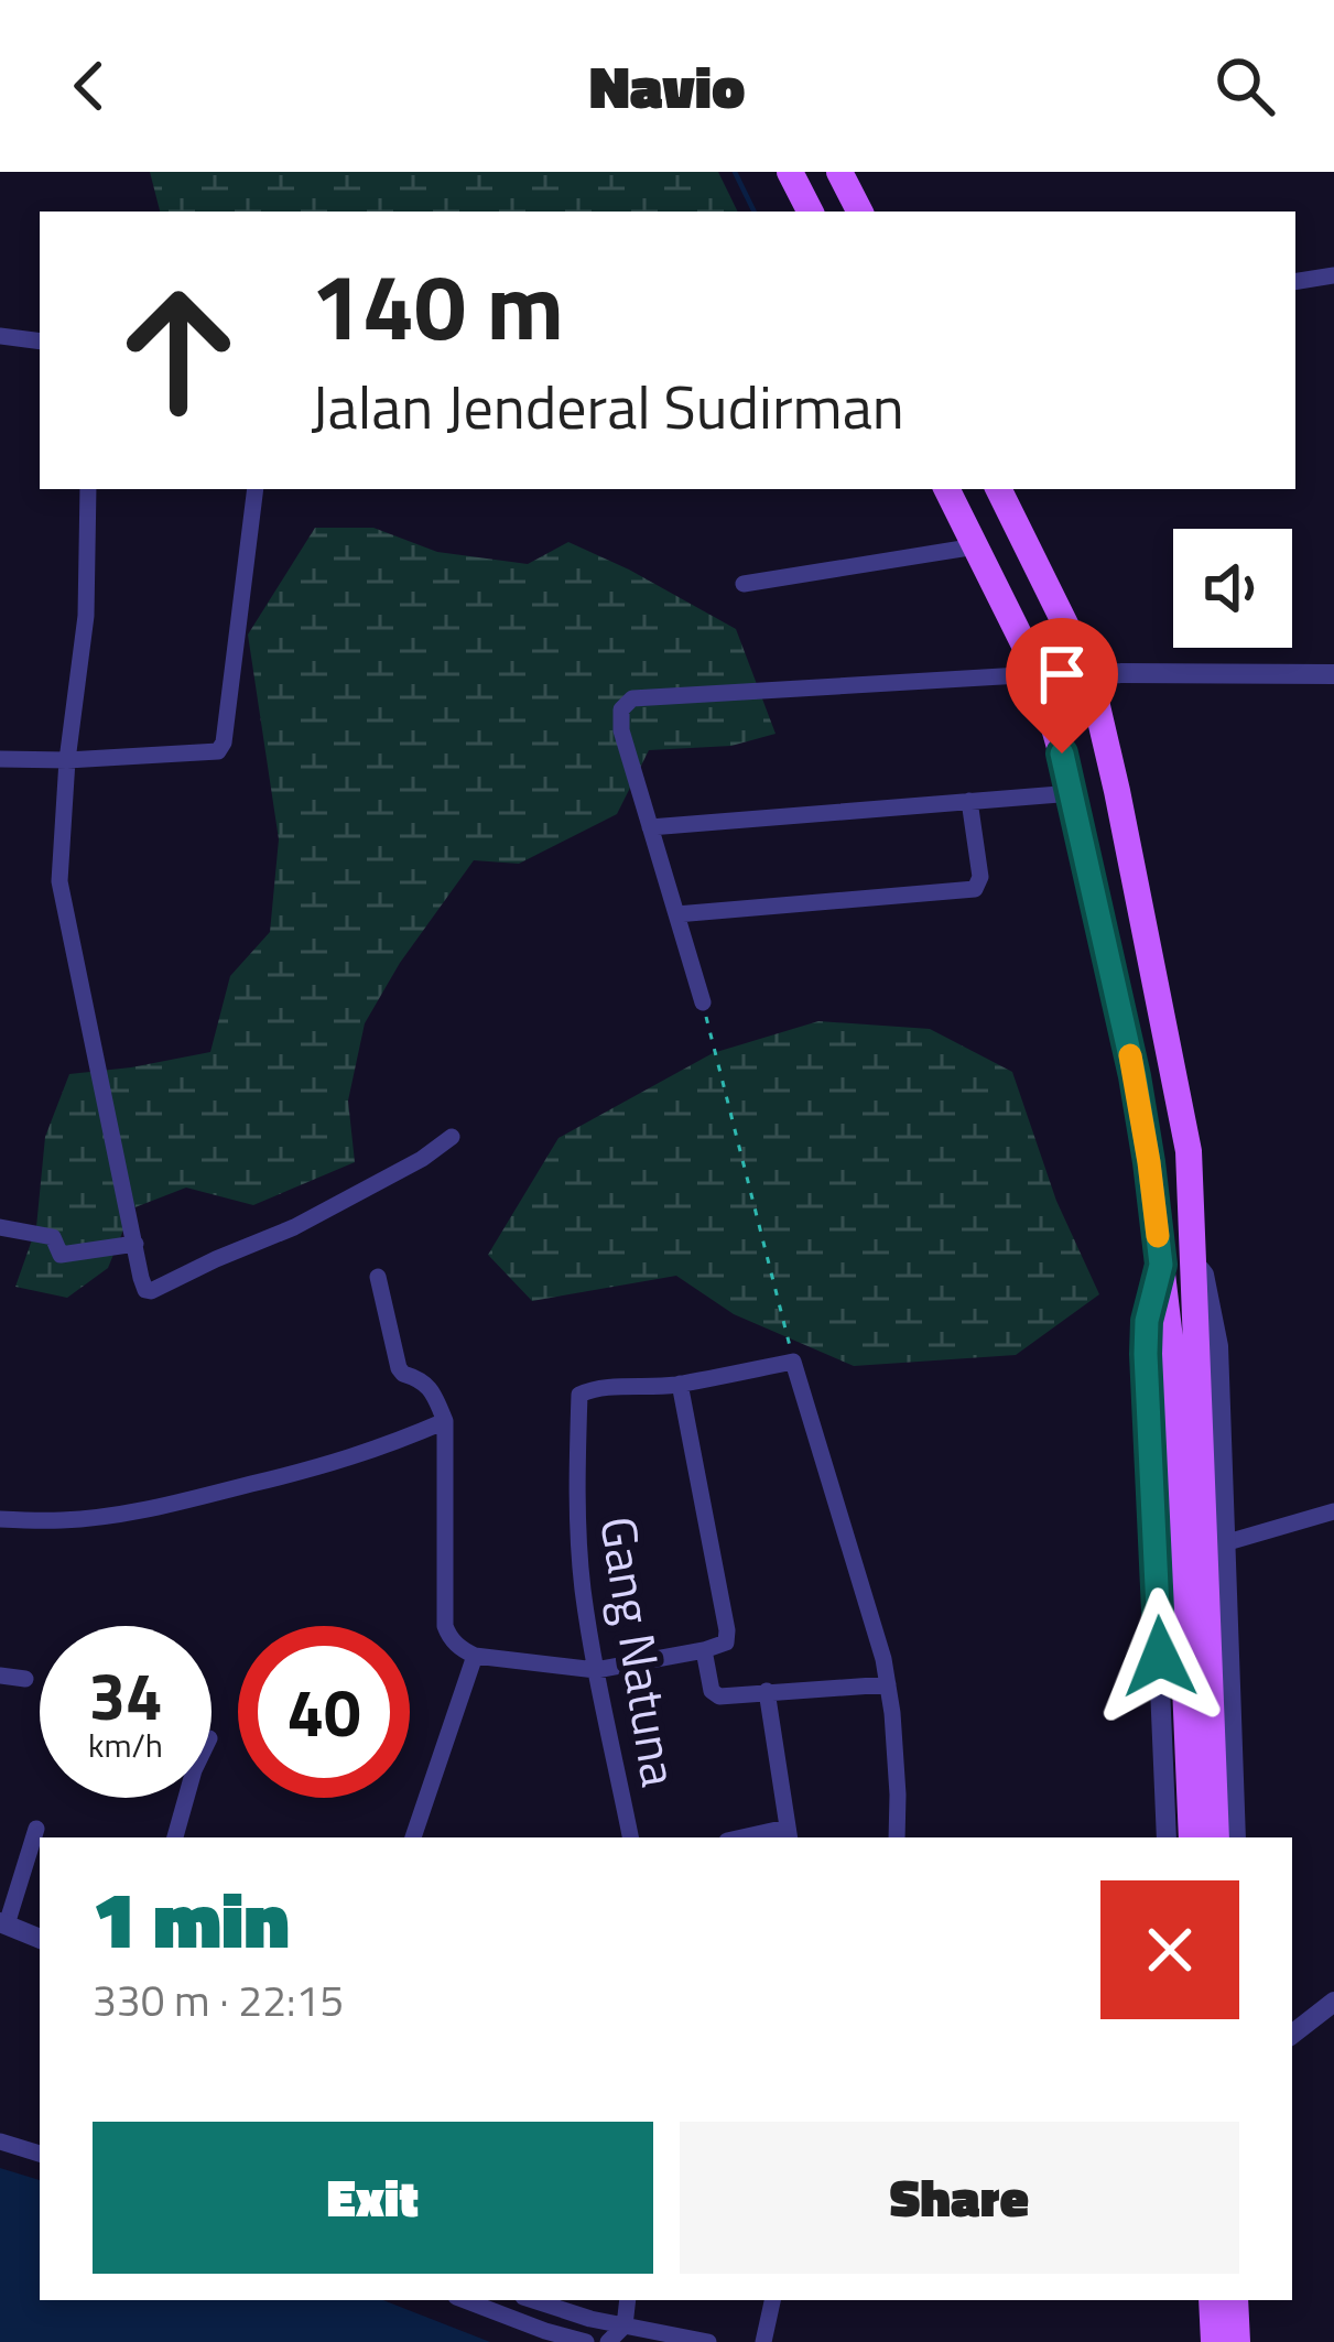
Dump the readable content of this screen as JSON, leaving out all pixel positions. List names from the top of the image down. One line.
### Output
{"streets":{"street":["Gang Natuna"]},"page":{"header":"Navio","turn":["140 m","Jalan Jenderal Sudirman"],"speed":"34 km/h","limit":"40","heading":["1 min","330 m · 22:15"],"buttons":["Exit","Share"]}}
